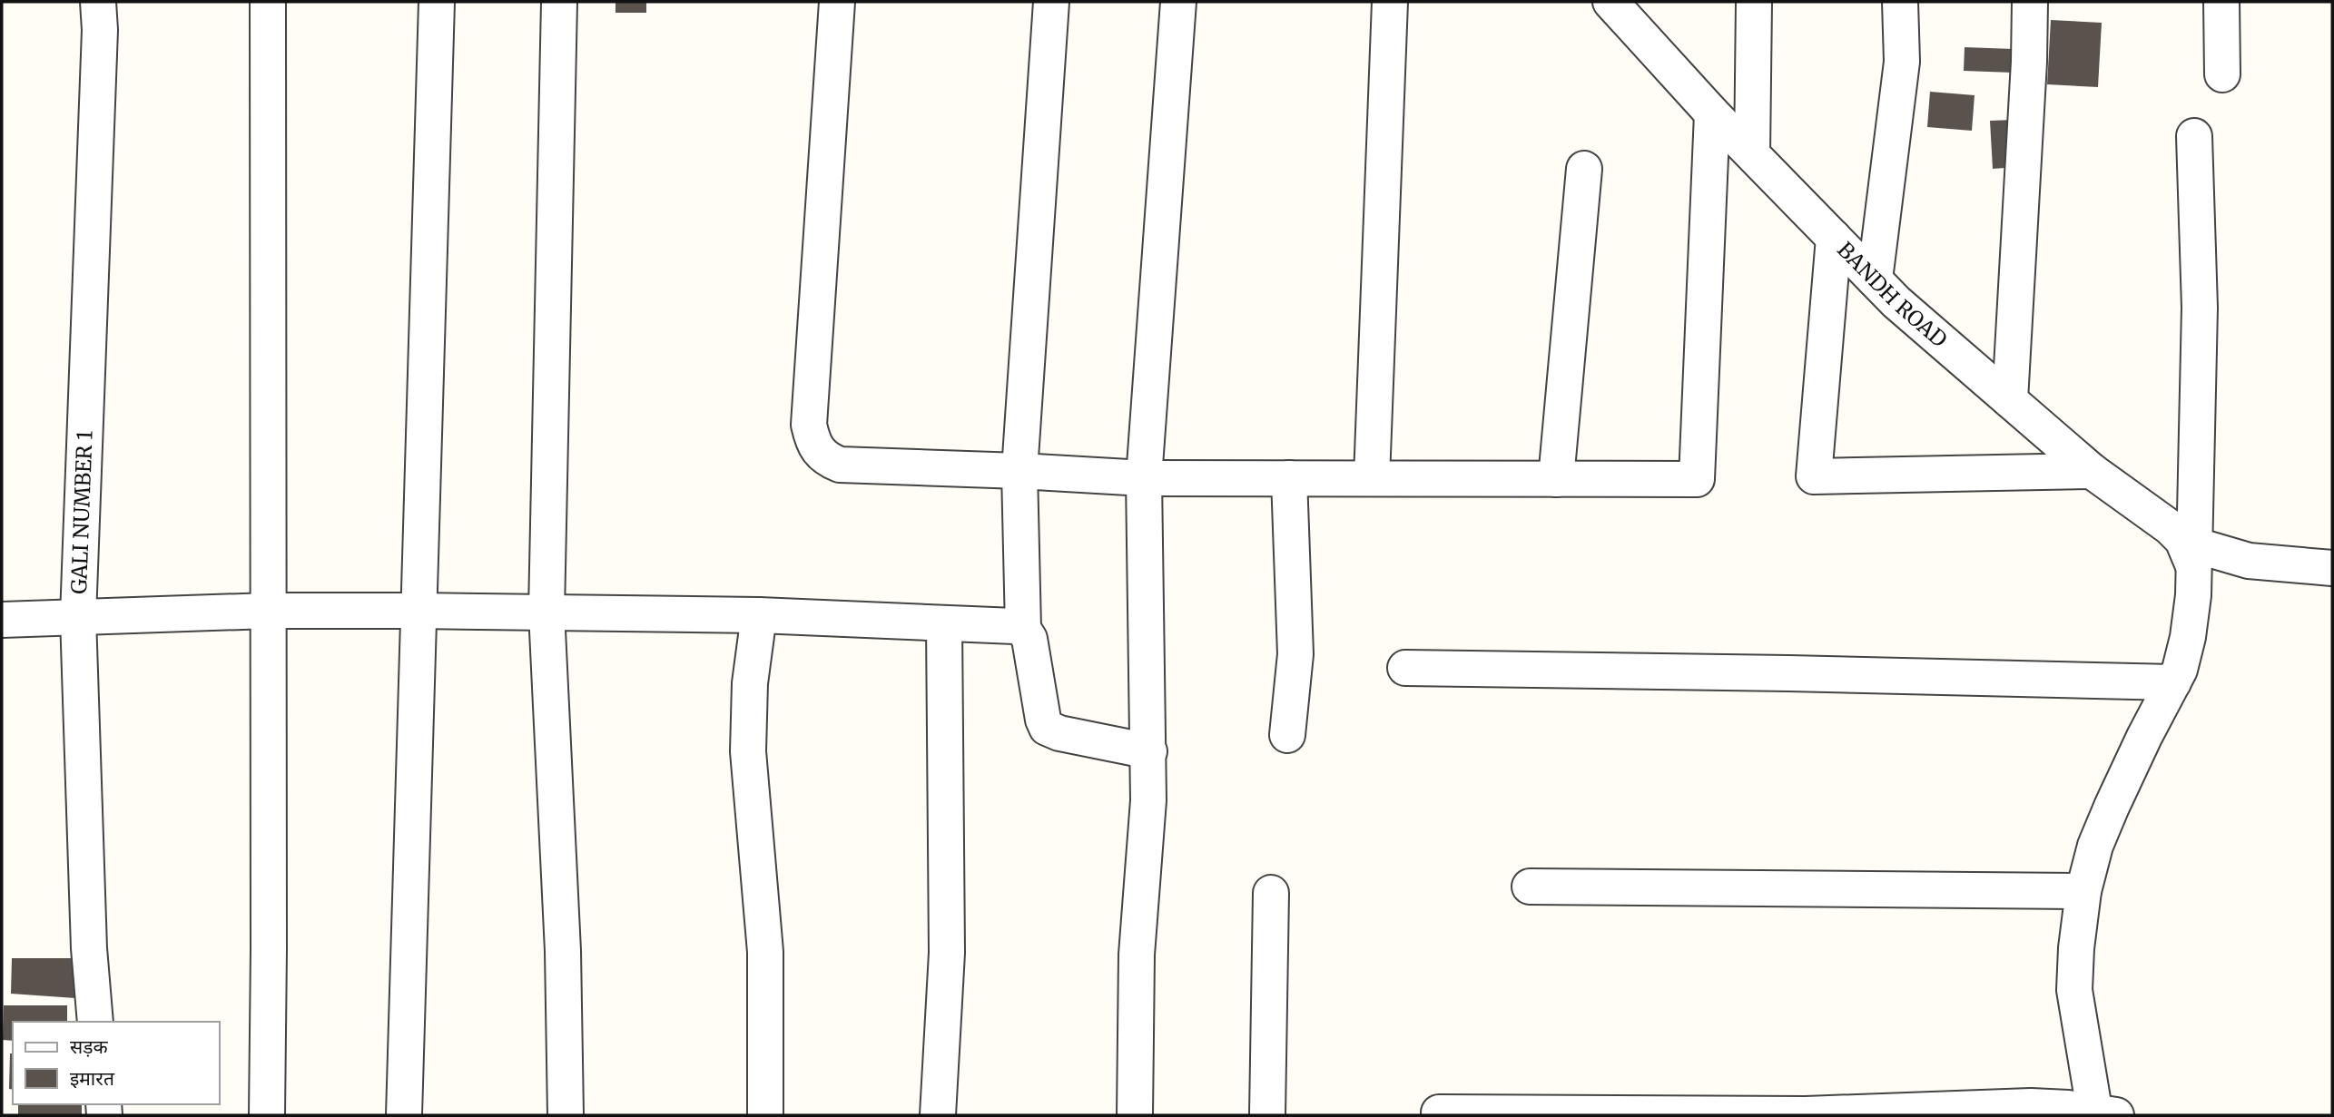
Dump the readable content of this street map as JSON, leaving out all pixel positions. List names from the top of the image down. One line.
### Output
{"streets":{"street":["BANDH ROAD","GALI NUMBER 1"]},"legend":["सड़क","इमारत"]}
